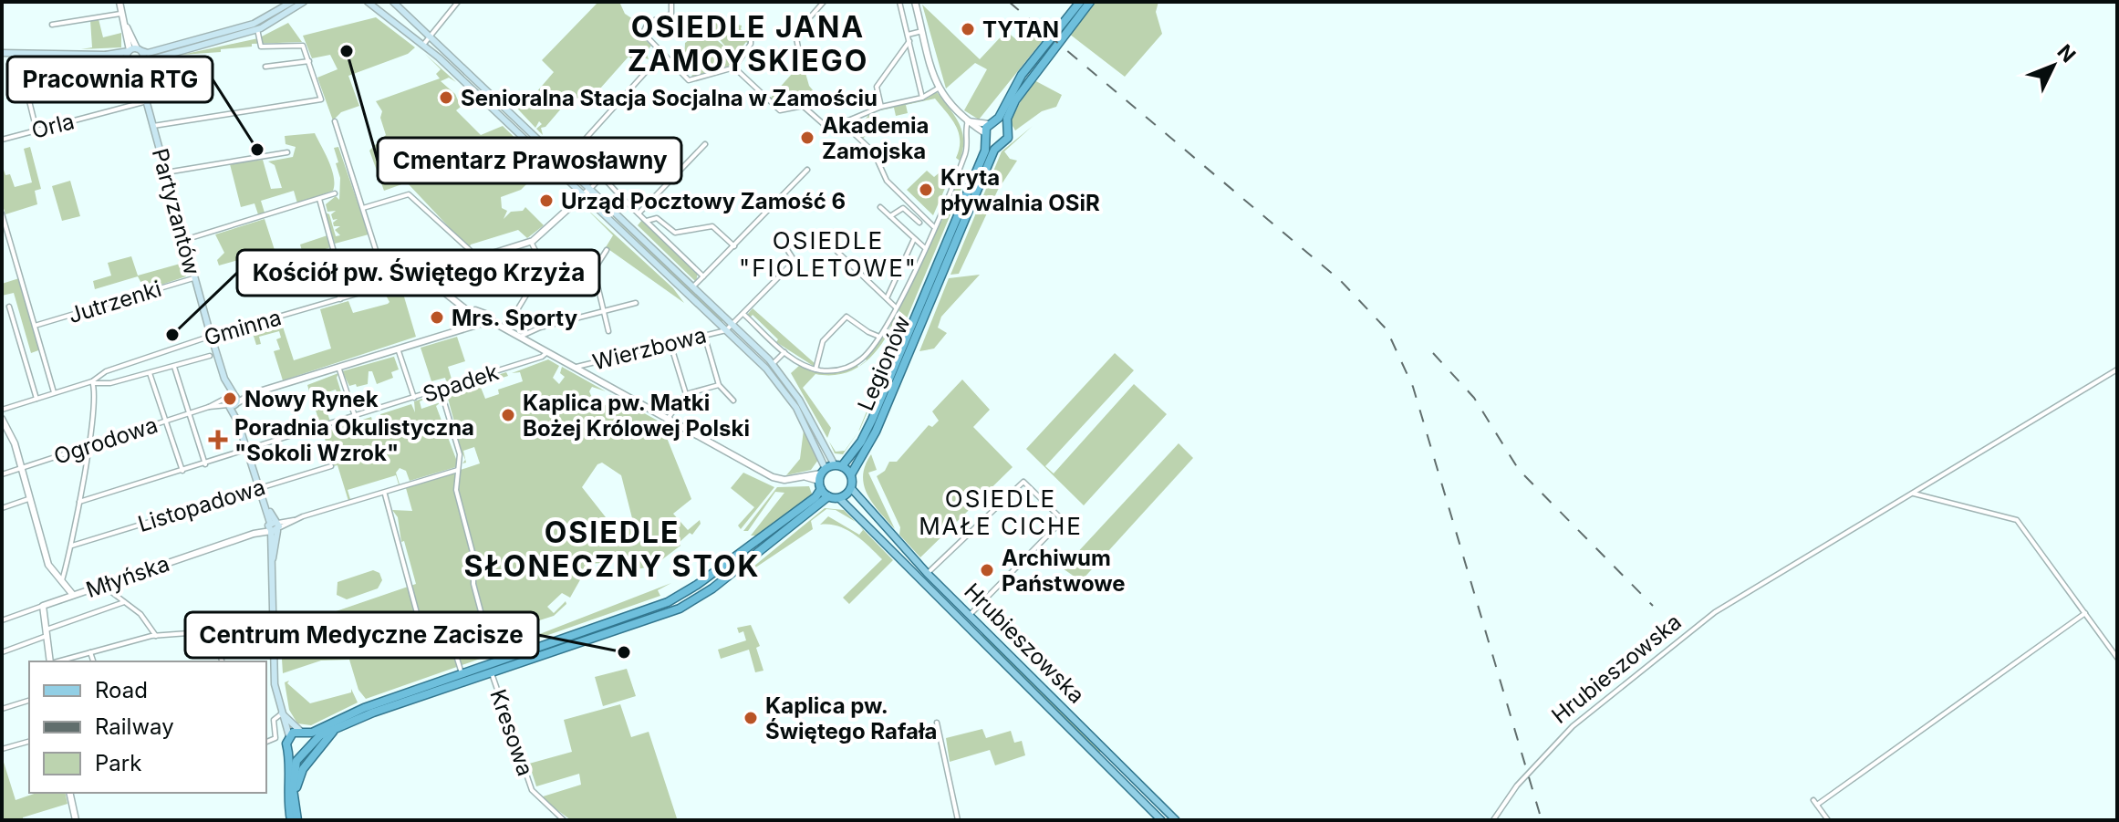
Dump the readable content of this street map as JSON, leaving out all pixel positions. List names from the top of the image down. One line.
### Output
{"streets":{"highway":["Legionów"],"main road":["Partyzantów","Hrubieszowska"],"street":["Orla","Jutrzenki","Gminna","Wierzbowa","Spadek","Ogrodowa","Listopadowa","Młyńska","Kresowa"]},"crossings":[["Orla","Partyzantów"],["Partyzantów","Jutrzenki"],["Partyzantów","Gminna"],["Partyzantów","Ogrodowa"],["Legionów","Hrubieszowska"]],"districts":["OSIEDLE JANA ZAMOYSKIEGO","OSIEDLE \"FIOLETOWE\"","OSIEDLE MAŁE CICHE","OSIEDLE SŁONECZNY STOK"],"places":{"other":["TYTAN","Cmentarz Prawosławny","Senioralna Stacja Socjalna w Zamościu","Akademia Zamojska","Pracownia RTG","Kryta pływalnia OSiR","Urząd Pocztowy Zamość 6","Mrs. Sporty","Kościół pw. Świętego Krzyża","Nowy Rynek","Kaplica pw. Matki Bożej Królowej Polski","Archiwum Państwowe","Centrum Medyczne Zacisze","Kaplica pw. Świętego Rafała"],"health":["Poradnia Okulistyczna \"Sokoli Wzrok\""]},"legend":["Road","Railway","Park"],"north":"top right"}
